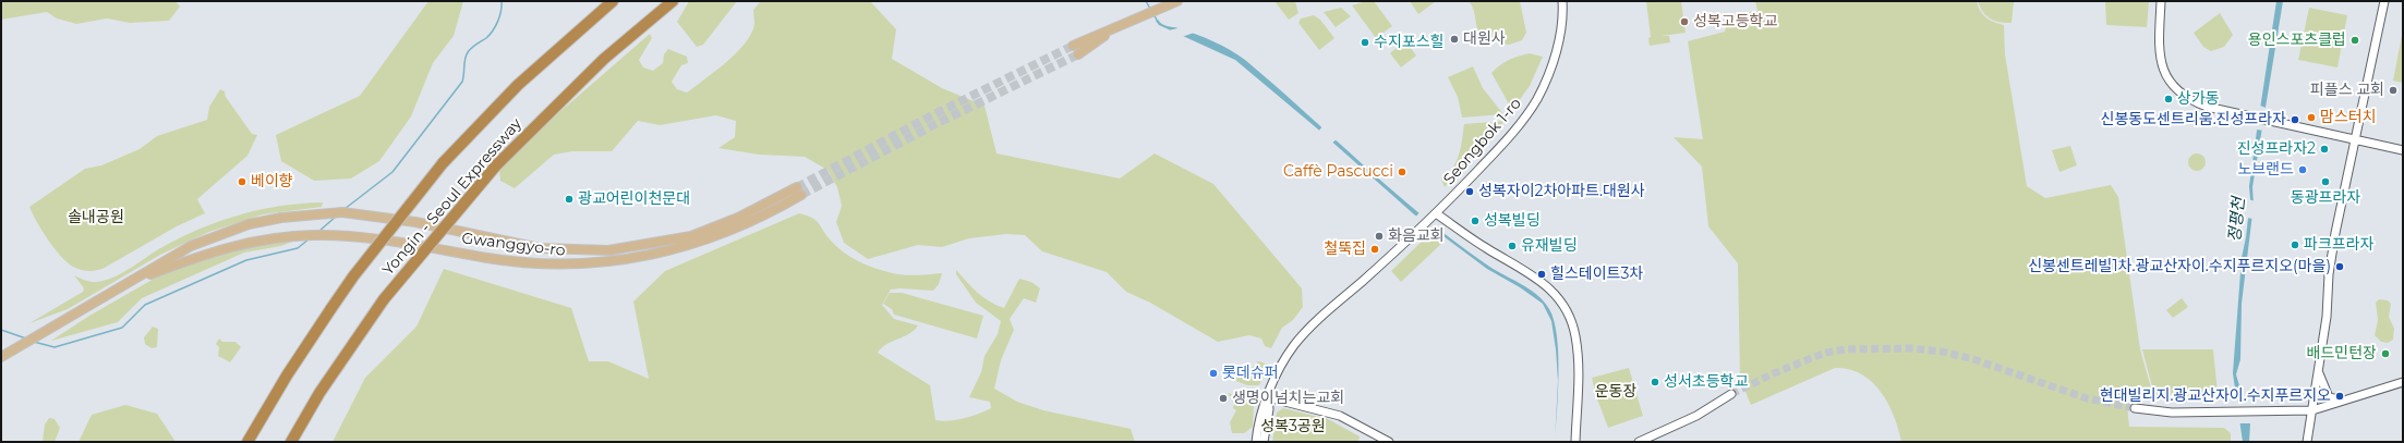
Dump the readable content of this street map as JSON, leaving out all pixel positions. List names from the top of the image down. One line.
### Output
{"streets":{"highway":["Yongin - Seoul Expressway"],"main road":["Gwanggyo-ro"],"street":["Seongbok 1-ro"]},"water":["정평천"],"parks":["솔내공원","운동장","성복3공원"],"places":["성복고등학교","대원사","용인스포츠클럽","수지포스힐","피플스 교회","상가동","맘스터치","신봉동도센트리움.진성프라자","진성프라자2","노브랜드","Caffè Pascucci","베이향","동광프라자","성복자이2차아파트.대원사","광교어린이천문대","성복빌딩","화음교회","파크프라자","유재빌딩","철뚝집","신봉센트레빌1차.광교산자이.수지푸르지오(마을)","힐스테이트3차","배드민턴장","롯데슈퍼","성서초등학교","현대빌리지.광교산자이.수지푸르지오","생명이넘치는교회"]}
